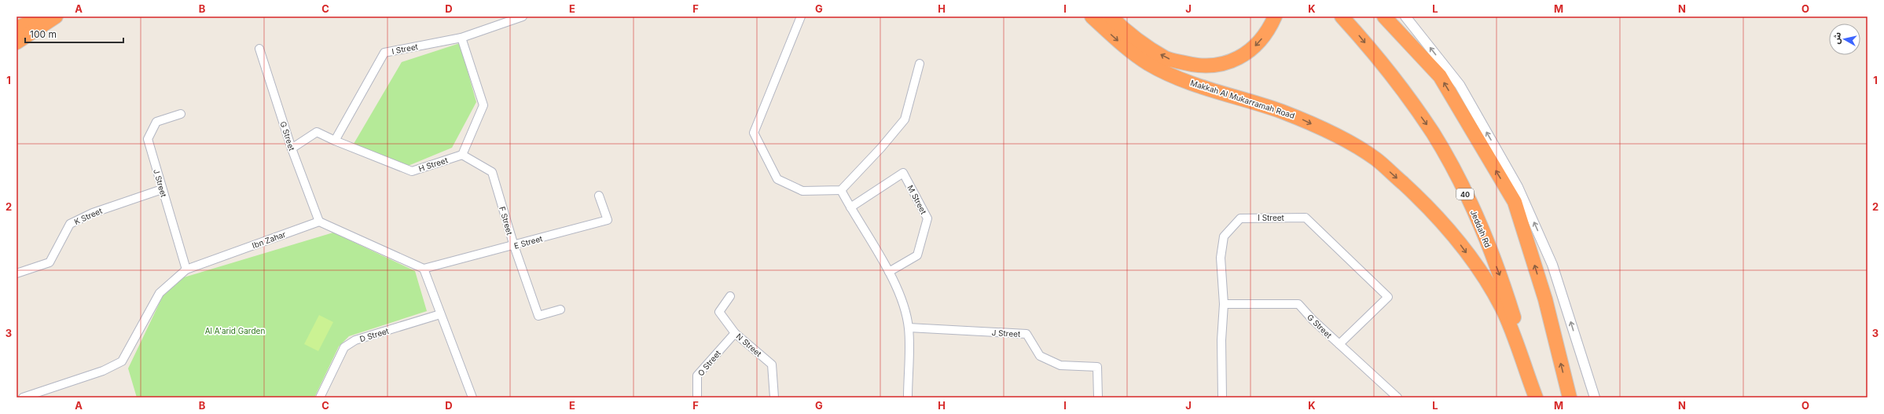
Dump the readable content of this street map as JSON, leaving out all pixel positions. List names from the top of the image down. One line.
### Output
{"streets":{"highway":["Makkah Al Mukarramah Road","40","Jeddah Rd"],"street":["I Street","G Street","H Street","J Street","M Street","K Street","F Street","Ibn Zahar","E Street","D Street","N Street","O Street"]},"crossings":[["I Street","G Street"],["I Street","H Street"],["Makkah Al Mukarramah Road","Jeddah Rd"],["G Street","H Street"],["G Street","Ibn Zahar"],["H Street","F Street"],["J Street","K Street"],["J Street","Ibn Zahar"],["F Street","E Street"],["N Street","O Street"]],"parks":["Al A'arid Garden"],"scale_bar":"100 m","north":"left","grid":{"columns":["A","B","C","D","E","F","G","H","I","J","K","L","M","N","O"],"rows":["1","2","3"]}}
